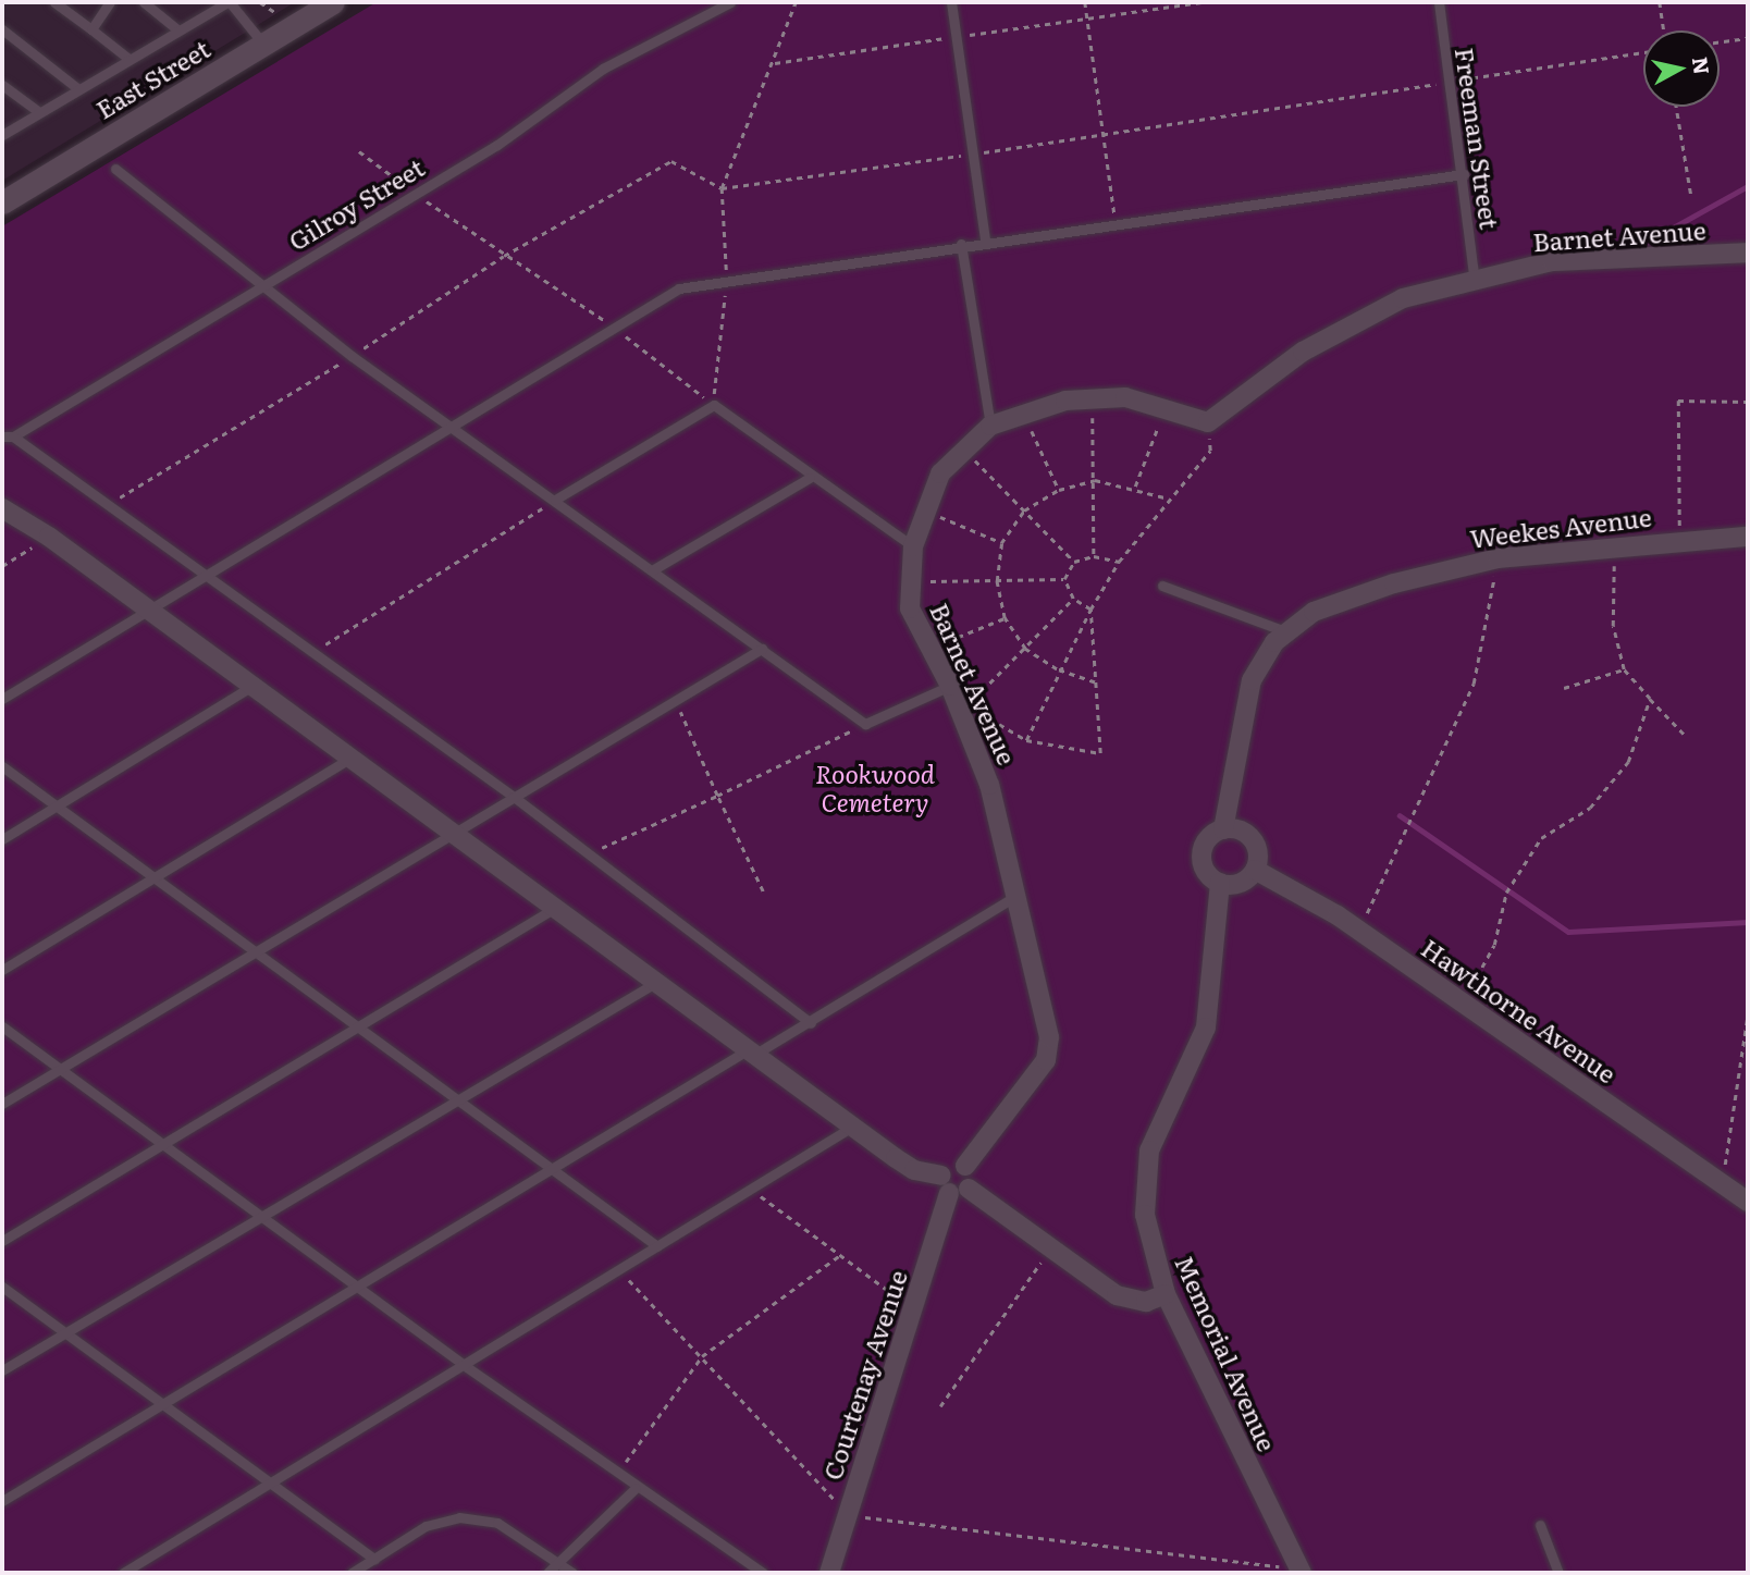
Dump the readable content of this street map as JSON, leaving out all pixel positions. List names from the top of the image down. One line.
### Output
{"streets":{"main road":["East Street"],"street":["Barnet Avenue","Weekes Avenue","Hawthorne Avenue","Memorial Avenue","Courtenay Avenue"],"lane":["Freeman Street","Gilroy Street"]},"crossings":[["Freeman Street","Barnet Avenue"],["Barnet Avenue","Courtenay Avenue"],["Hawthorne Avenue","Memorial Avenue"]],"parks":["Rookwood Cemetery"],"north":"right"}
